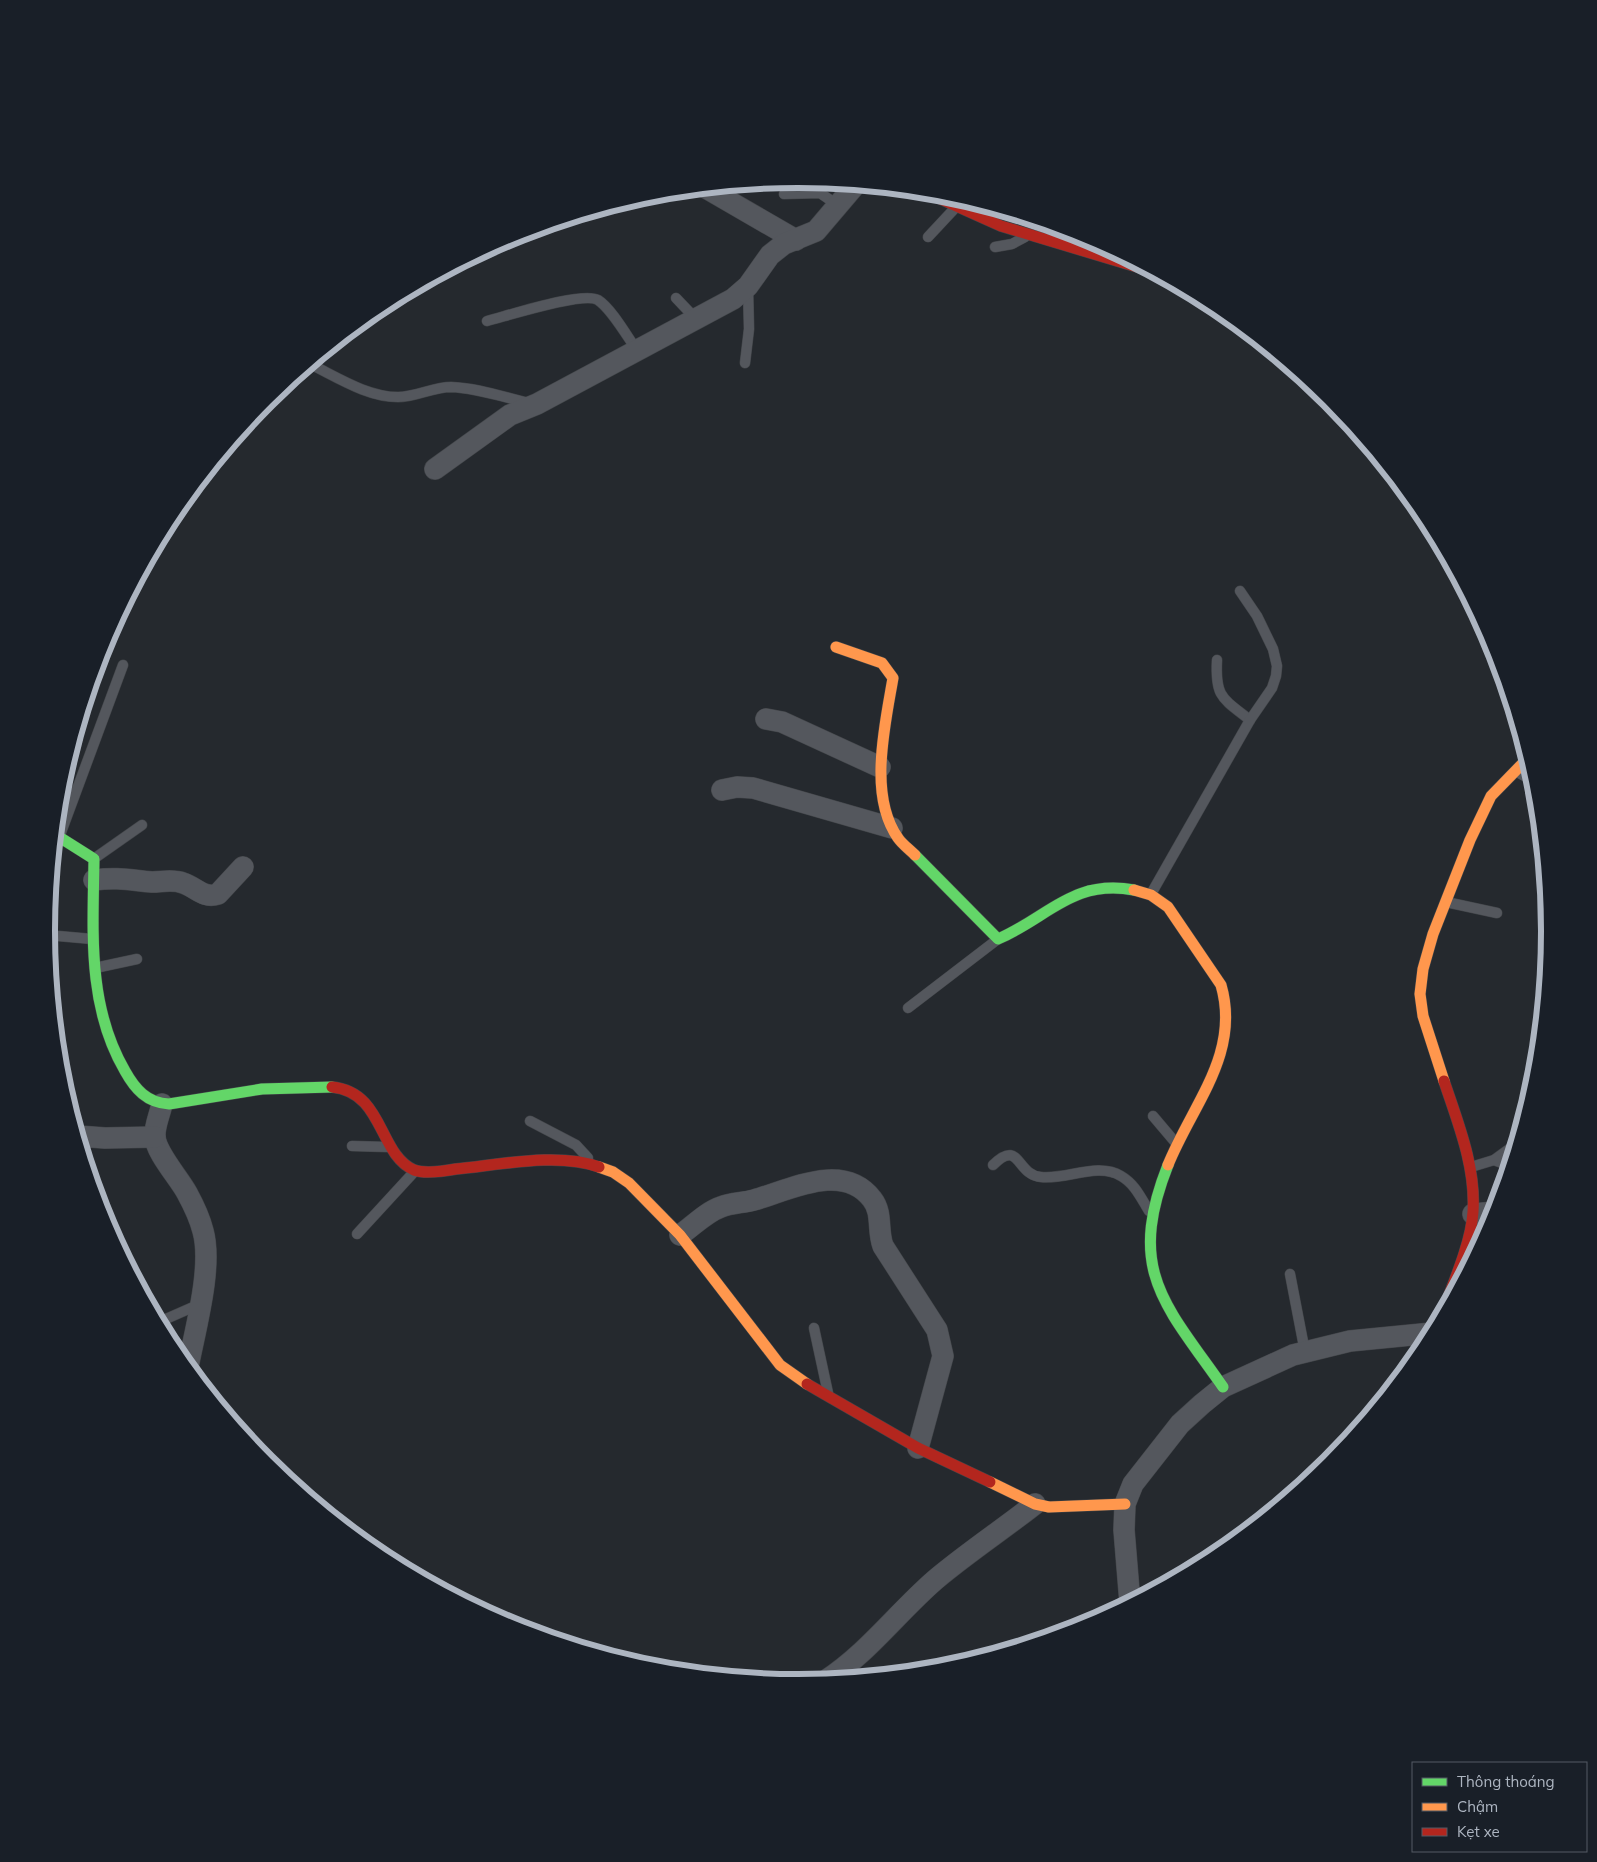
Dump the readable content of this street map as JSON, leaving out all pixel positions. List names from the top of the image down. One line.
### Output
{"legend":["Thông thoáng","Chậm","Kẹt xe"]}
